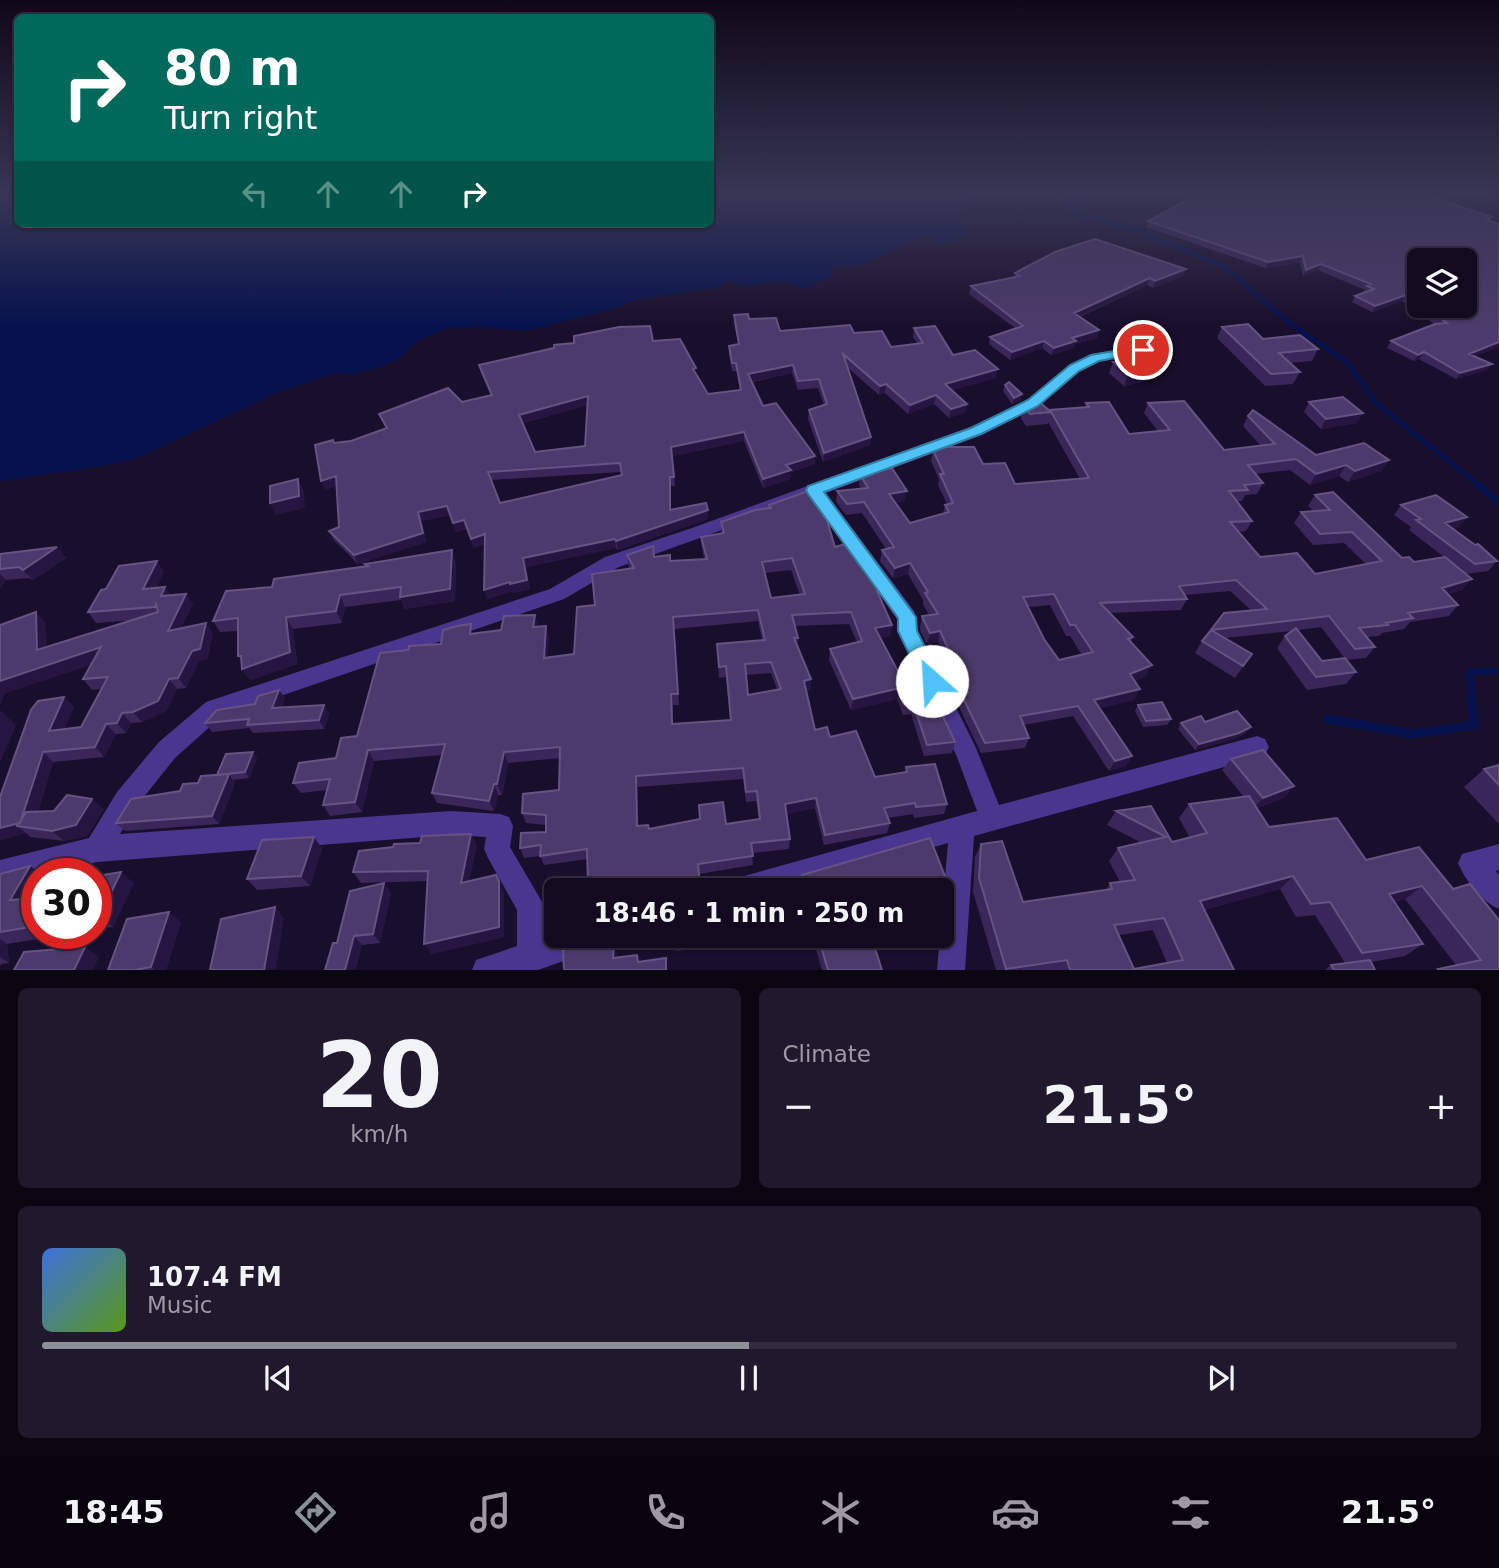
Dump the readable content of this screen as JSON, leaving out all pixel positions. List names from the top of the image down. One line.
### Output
{"page":{"turn":["80 m","Turn right"],"limit":"30","trip":"18:46 · 1 min · 250 m","tile":[["20","km/h"],"Climate"],"heat":["−","21.5°","+"],"song":["107.4 FM","Music"],"tabs":["18:45","21.5°"]}}
